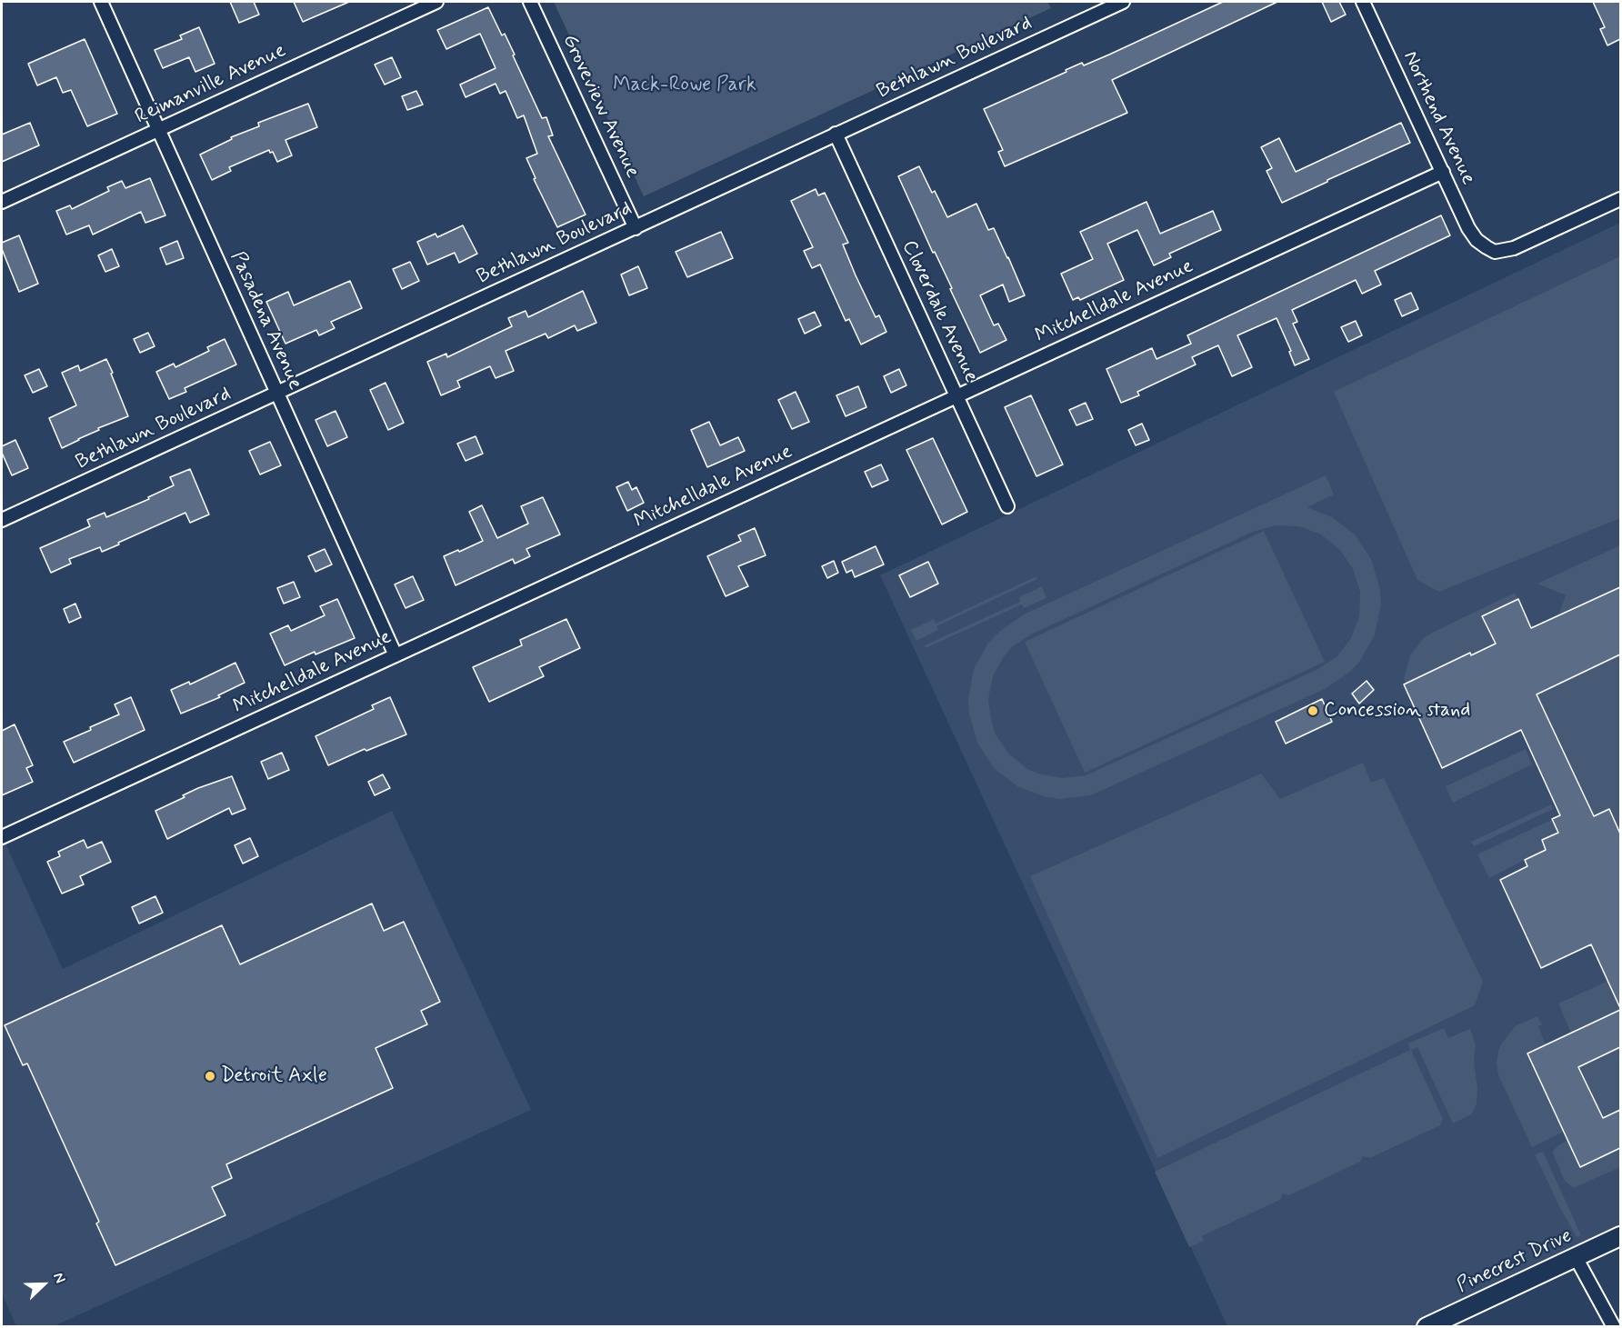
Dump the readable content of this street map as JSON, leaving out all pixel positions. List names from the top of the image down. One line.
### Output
{"streets":{"street":["Bethlawn Boulevard","Reimanville Avenue","Groveview Avenue","Northend Avenue","Mitchelldale Avenue","Cloverdale Avenue","Pasadena Avenue","Pinecrest Drive"]},"crossings":[["Bethlawn Boulevard","Groveview Avenue"],["Bethlawn Boulevard","Cloverdale Avenue"],["Bethlawn Boulevard","Pasadena Avenue"],["Reimanville Avenue","Pasadena Avenue"],["Northend Avenue","Mitchelldale Avenue"],["Mitchelldale Avenue","Cloverdale Avenue"],["Mitchelldale Avenue","Pasadena Avenue"]],"parks":["Mack-Rowe Park"],"places":["Concession stand","Detroit Axle"],"north":"top right"}
